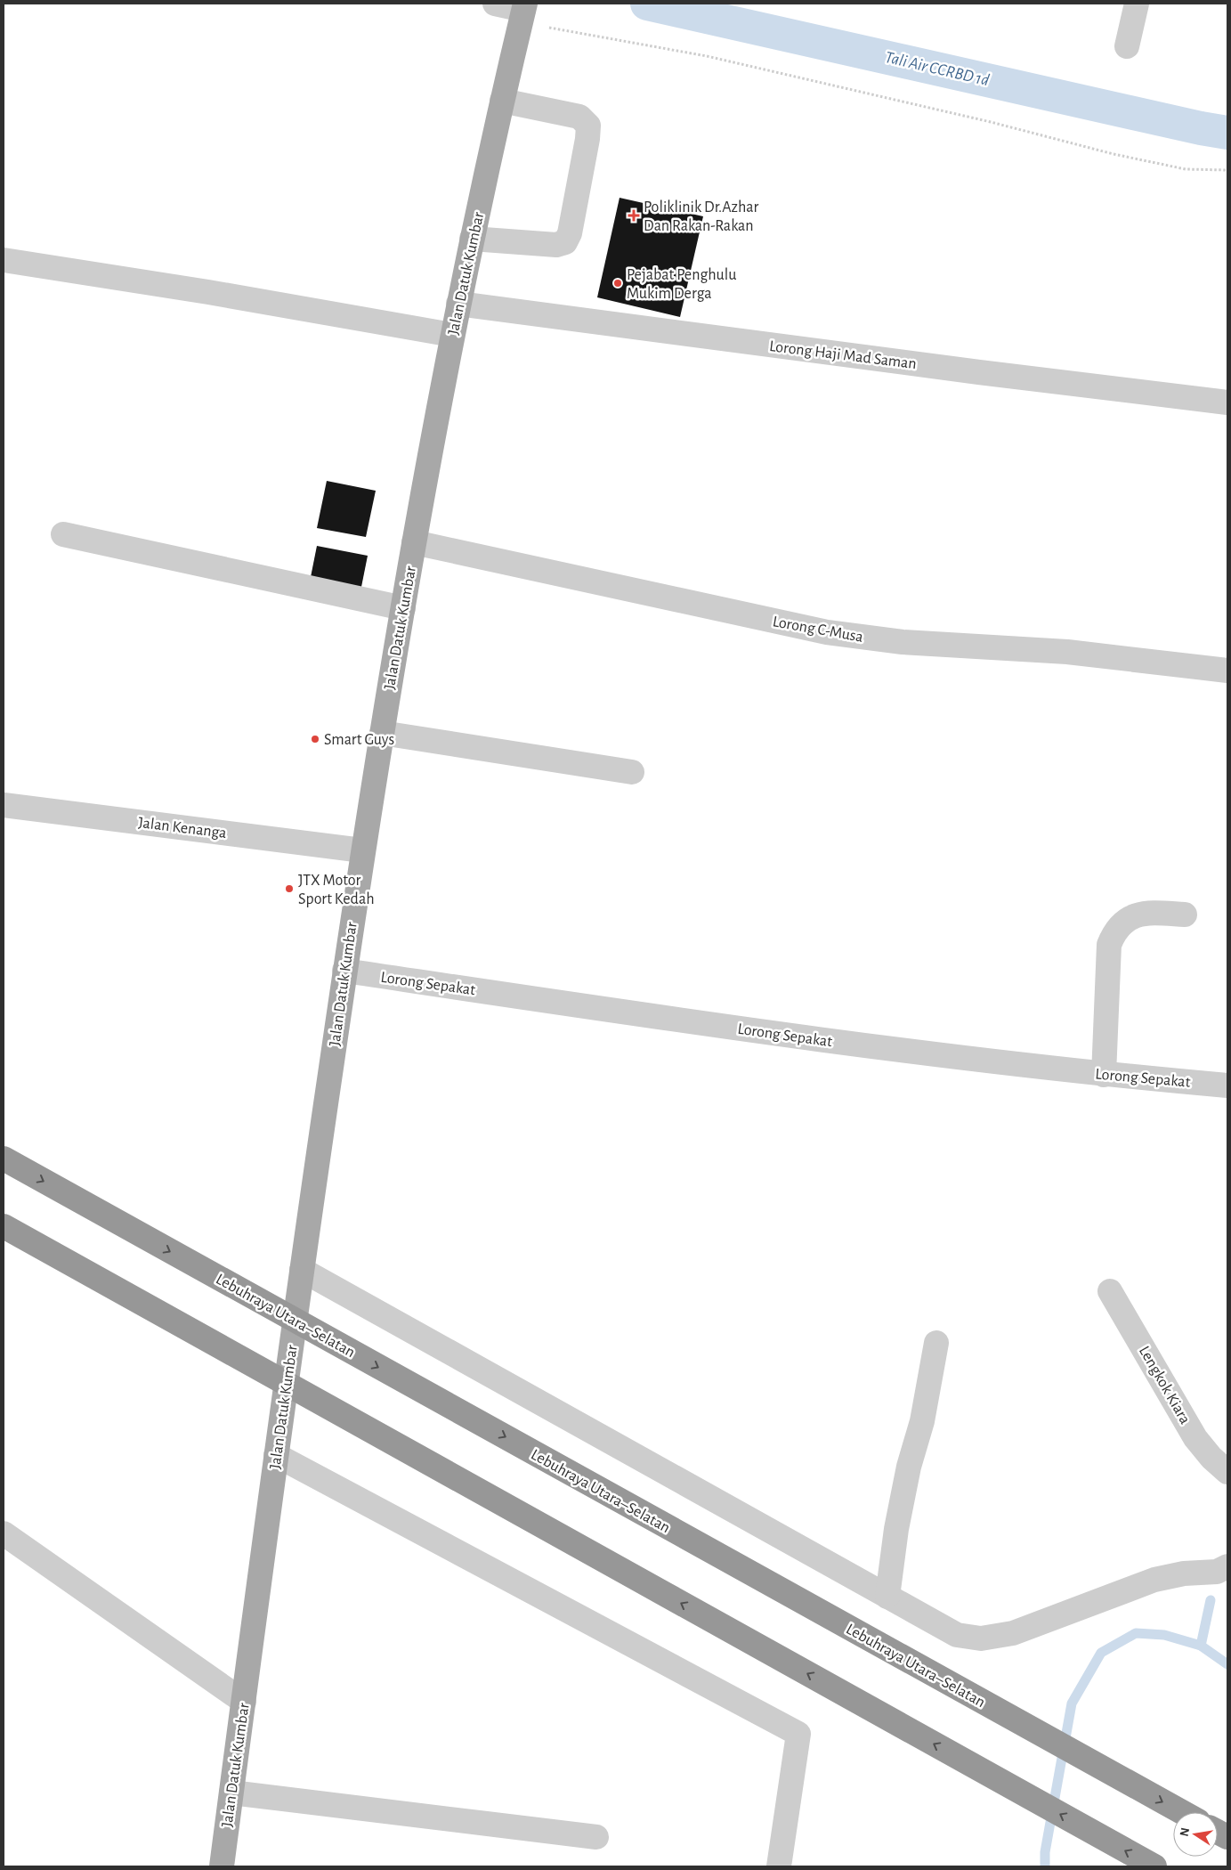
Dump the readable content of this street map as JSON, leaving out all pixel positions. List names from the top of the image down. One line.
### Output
{"streets":{"highway":["Lebuhraya Utara–Selatan"],"main road":["Jalan Datuk Kumbar"],"street":["Lorong Haji Mad Saman","Lorong C-Musa","Jalan Kenanga","Lorong Sepakat","Lengkok Kiara"]},"crossings":[["Jalan Datuk Kumbar","Lorong Haji Mad Saman"],["Jalan Datuk Kumbar","Lorong C-Musa"],["Jalan Datuk Kumbar","Jalan Kenanga"],["Jalan Datuk Kumbar","Lorong Sepakat"]],"water":["Tali Air CCRBD 1d"],"places":{"health":["Poliklinik Dr.Azhar Dan Rakan-Rakan"],"other":["Pejabat Penghulu Mukim Derga","Smart Guys","JTX Motor Sport Kedah"]},"north":"left"}
